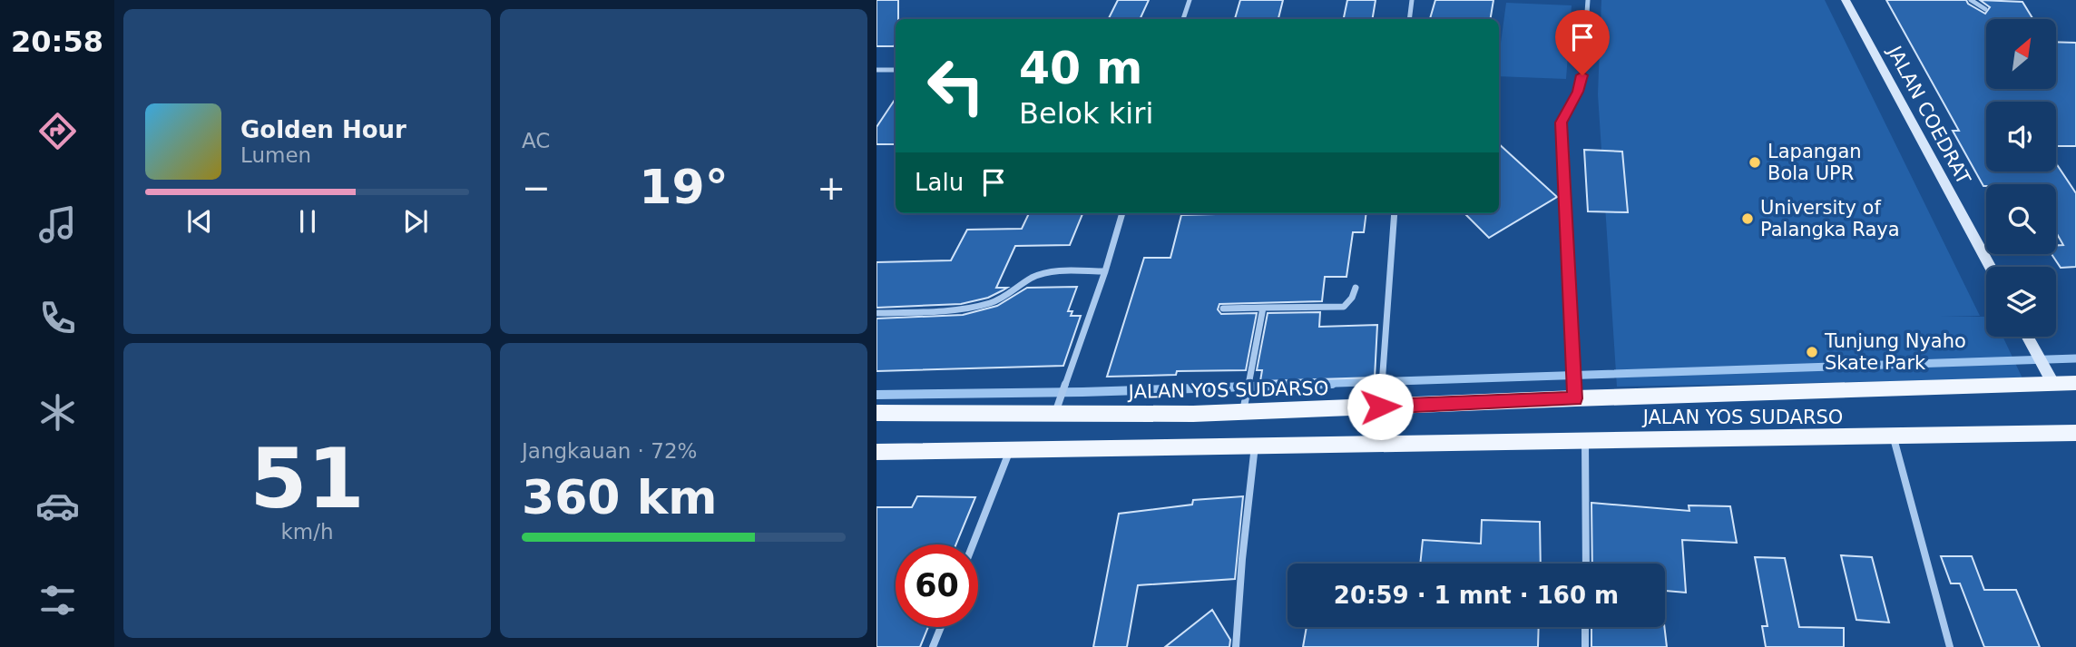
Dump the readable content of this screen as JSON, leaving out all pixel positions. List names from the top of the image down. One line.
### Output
{"streets":{"main road":["JALAN YOS SUDARSO"],"street":["JALAN COEDRAT"]},"places":["Lapangan Bola UPR","University of Palangka Raya","Tunjung Nyaho Skate Park"],"north":"top right","page":{"tabs":"20:58","tile":["AC",["51","km/h"],["Jangkauan · 72%","360 km"]],"turn":["40 m","Belok kiri"],"song":["Golden Hour","Lumen"],"then":"Lalu","heat":["−","19°","+"],"limit":"60","trip":"20:59 · 1 mnt · 160 m"}}
